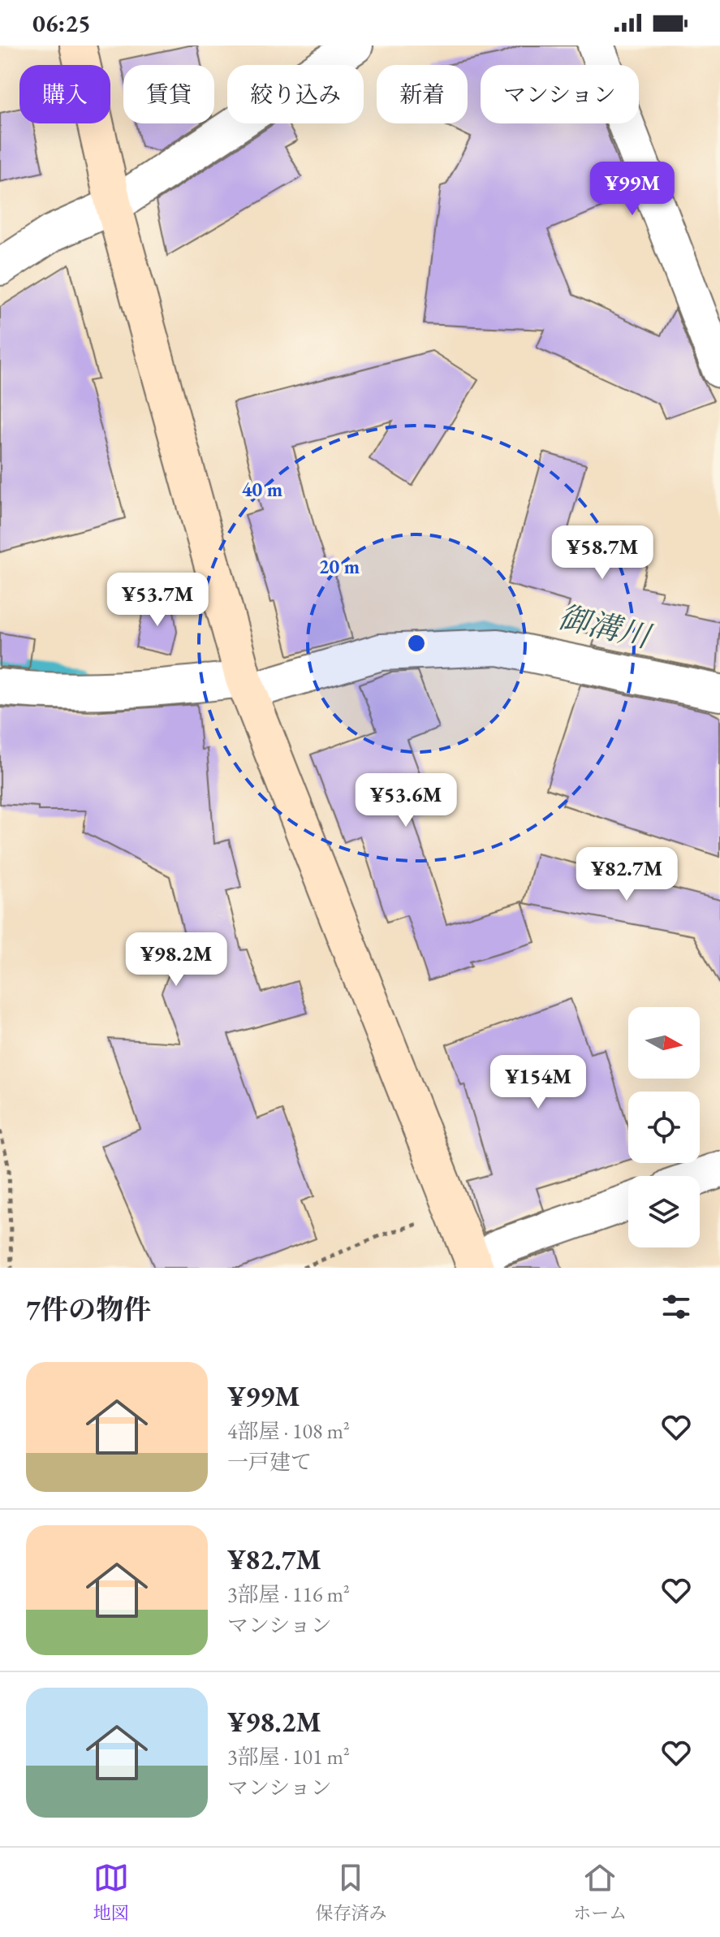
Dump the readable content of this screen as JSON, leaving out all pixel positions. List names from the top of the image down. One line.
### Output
{"water":["御溝川"],"north":"right","page":{"status":"06:25","chip":["購入","賃貸","絞り込み","新着","マンション"],"price":["¥99M","¥58.7M","¥53.7M","¥53.6M","¥82.7M","¥98.2M","¥154M"],"heading":"7件の物件","list":[{"name":"¥99M","note":"4部屋 · 108 m² · 一戸建て"},{"name":"¥82.7M","note":"3部屋 · 116 m² · マンション"},{"name":"¥98.2M","note":"3部屋 · 101 m² · マンション"}],"tabs":["地図","保存済み","ホーム"]},"rings":["40 m","20 m"]}
